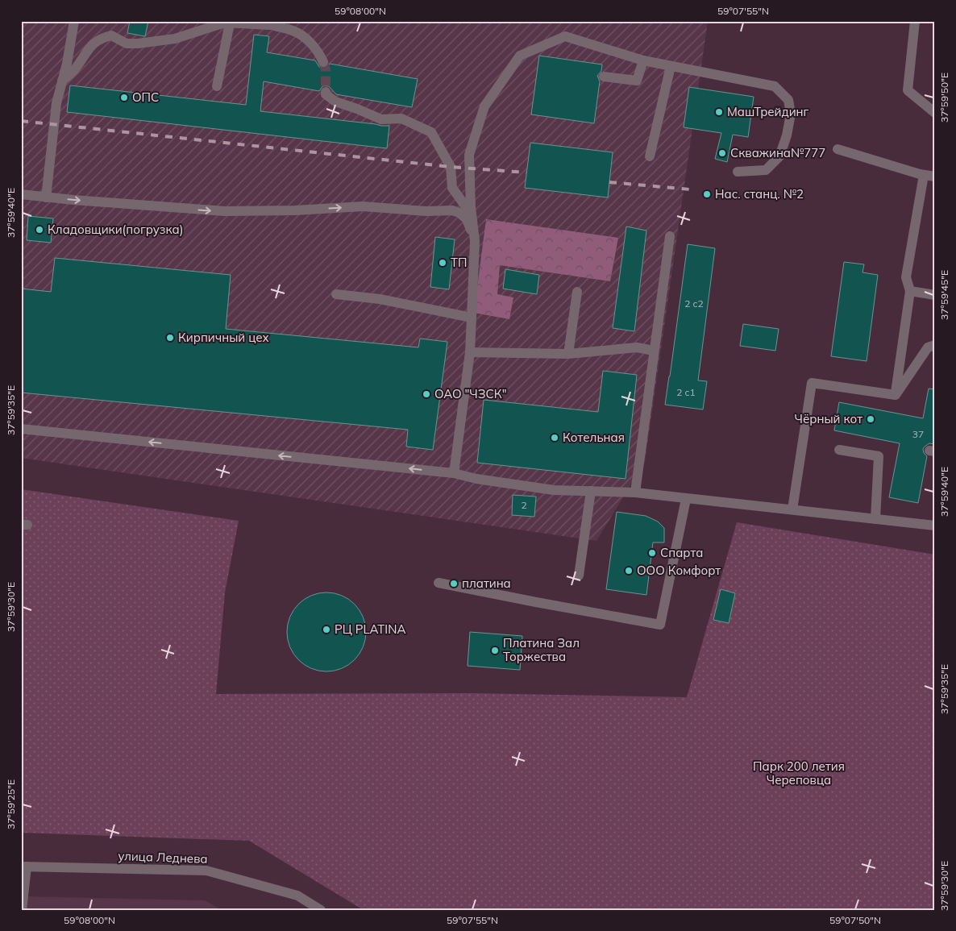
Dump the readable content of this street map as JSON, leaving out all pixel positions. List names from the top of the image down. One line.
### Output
{"streets":{"street":["улица Леднева"]},"parks":["Парк 200 летия Череповца"],"places":["ОПС","МашТрейдинг","Скважина№777","Нас. станц. №2","Кладовщики(погрузка)","ТП","Кирпичный цех","ОАО \"ЧЗСК\"","Чёрный кот","Котельная","Спарта","ООО Комфорт","платина","РЦ PLATINA","Платина Зал Торжества"],"house_numbers":["2 с2","2 с1","37","2"],"coordinates":["59°08'00\"N","59°07'55\"N","37°59'50\"E","37°59'40\"E","37°59'45\"E","37°59'35\"E","37°59'30\"E","37°59'25\"E","59°07'50\"N"]}
